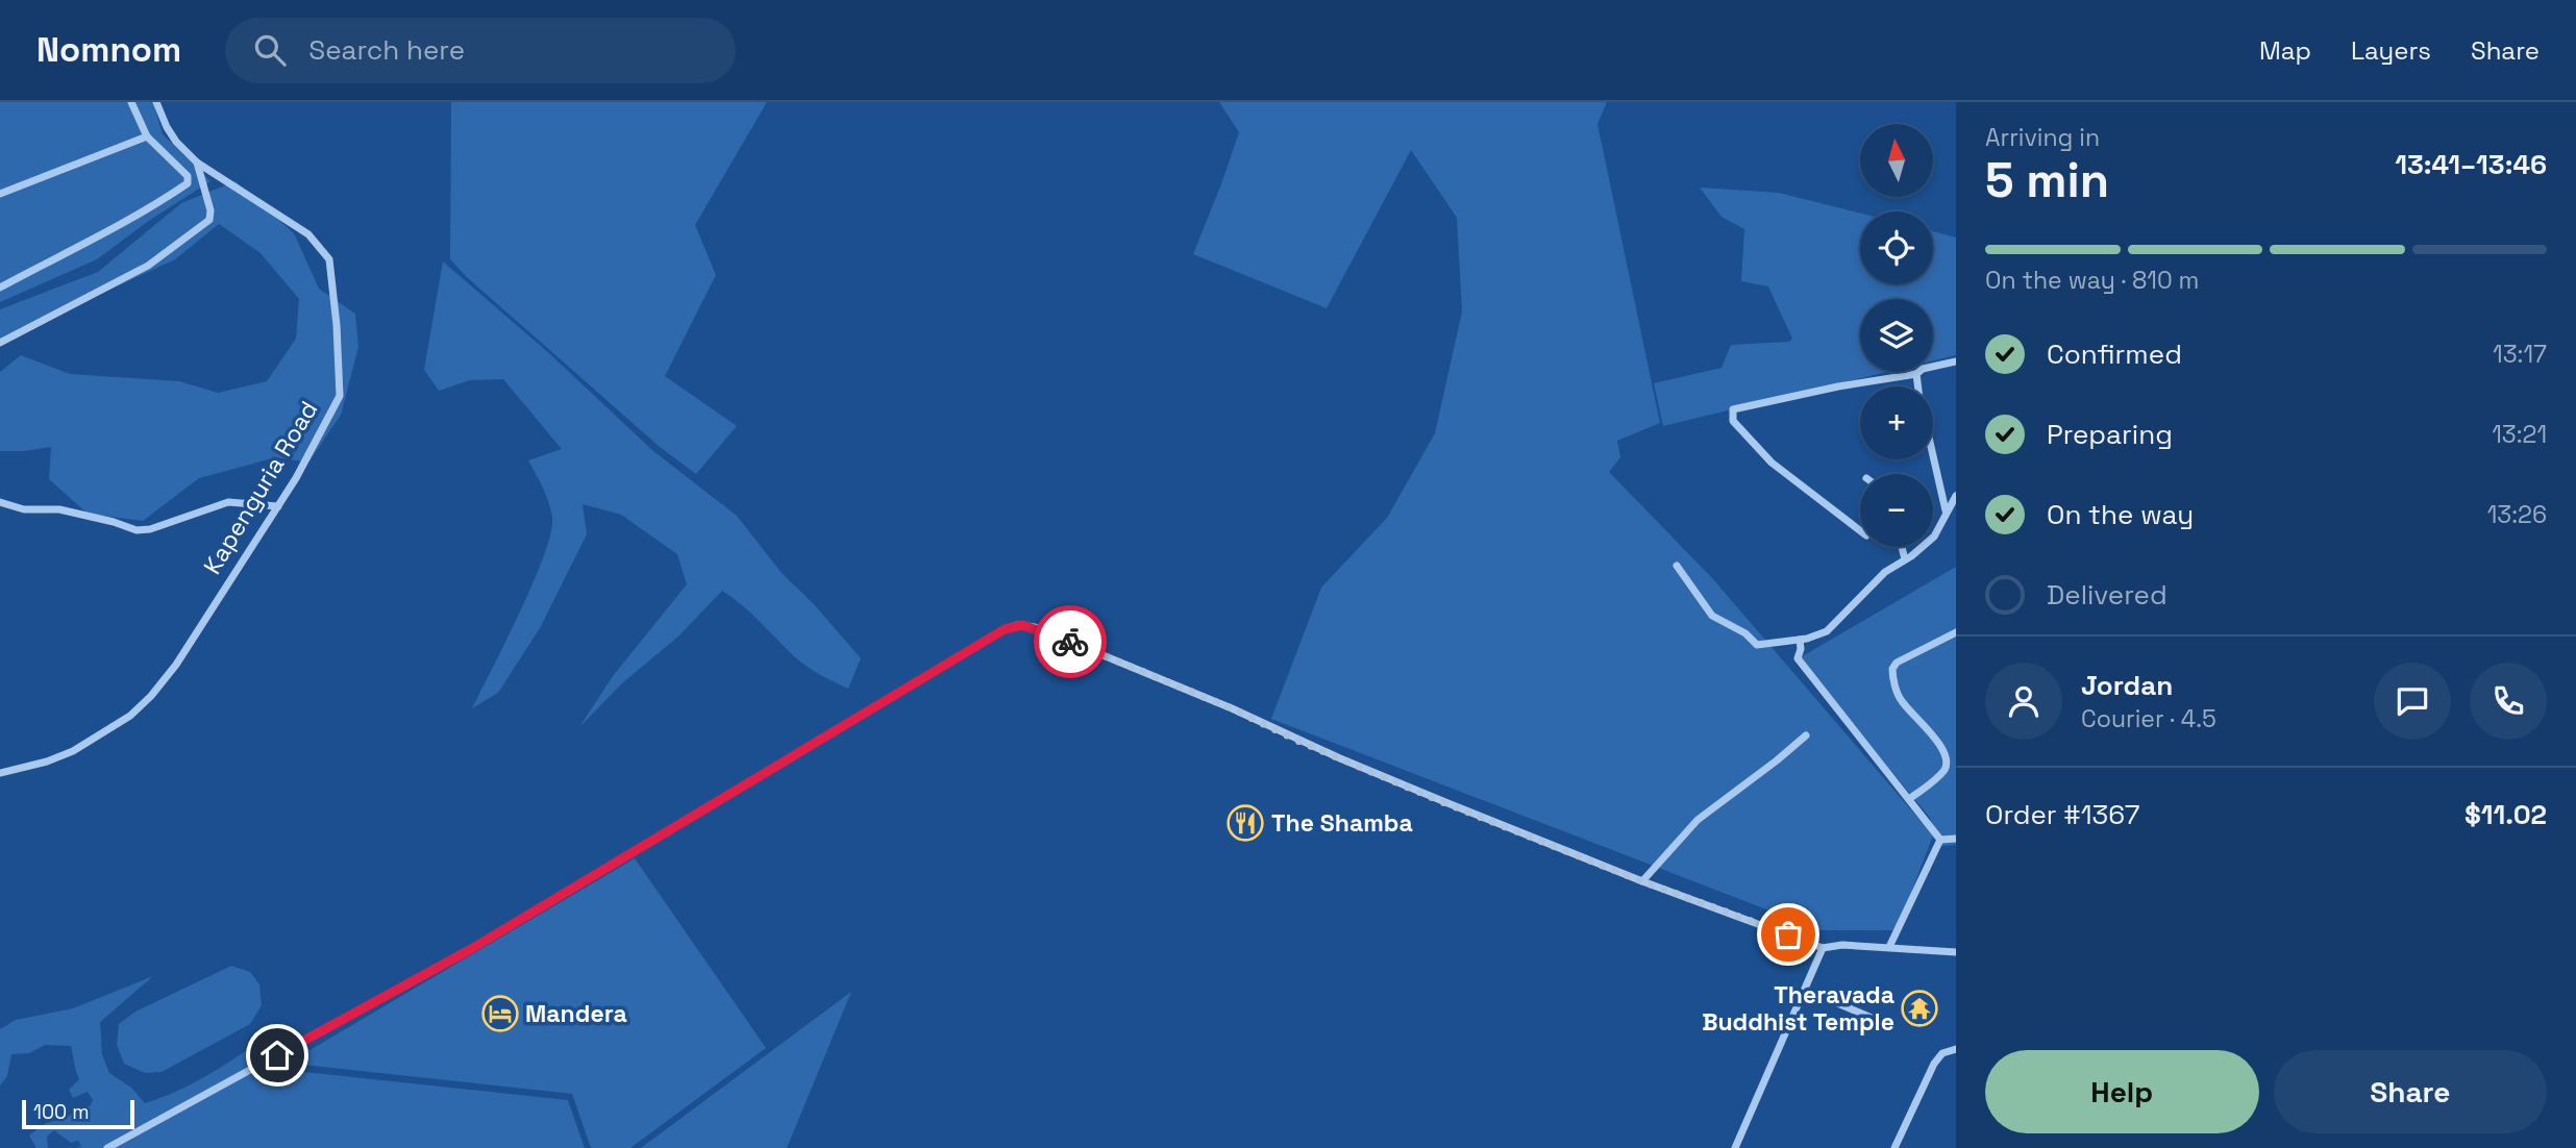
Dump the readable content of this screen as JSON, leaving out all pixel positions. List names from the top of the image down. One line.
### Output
{"streets":{"street":["Kapenguria Road"]},"places":{"restaurant":["The Shamba"],"temple":["Theravada Buddhist Temple"],"hotel":["Mandera"]},"scale_bar":"100 m","north":"top","page":{"header":"Nomnom","search":"Search here","nav":["Map","Layers","Share"],"heading":["5 min","Arriving in","13:41–13:46"],"panel":["Jordan","Courier · 4.5","Order #1367","$11.02"],"map_buttons":["+","−"],"bar":"On the way · 810 m","list":[["Confirmed","13:17"],["Preparing","13:21"],["On the way","13:26"],"Delivered"],"buttons":["Help","Share"],"scale":"100 m"}}
